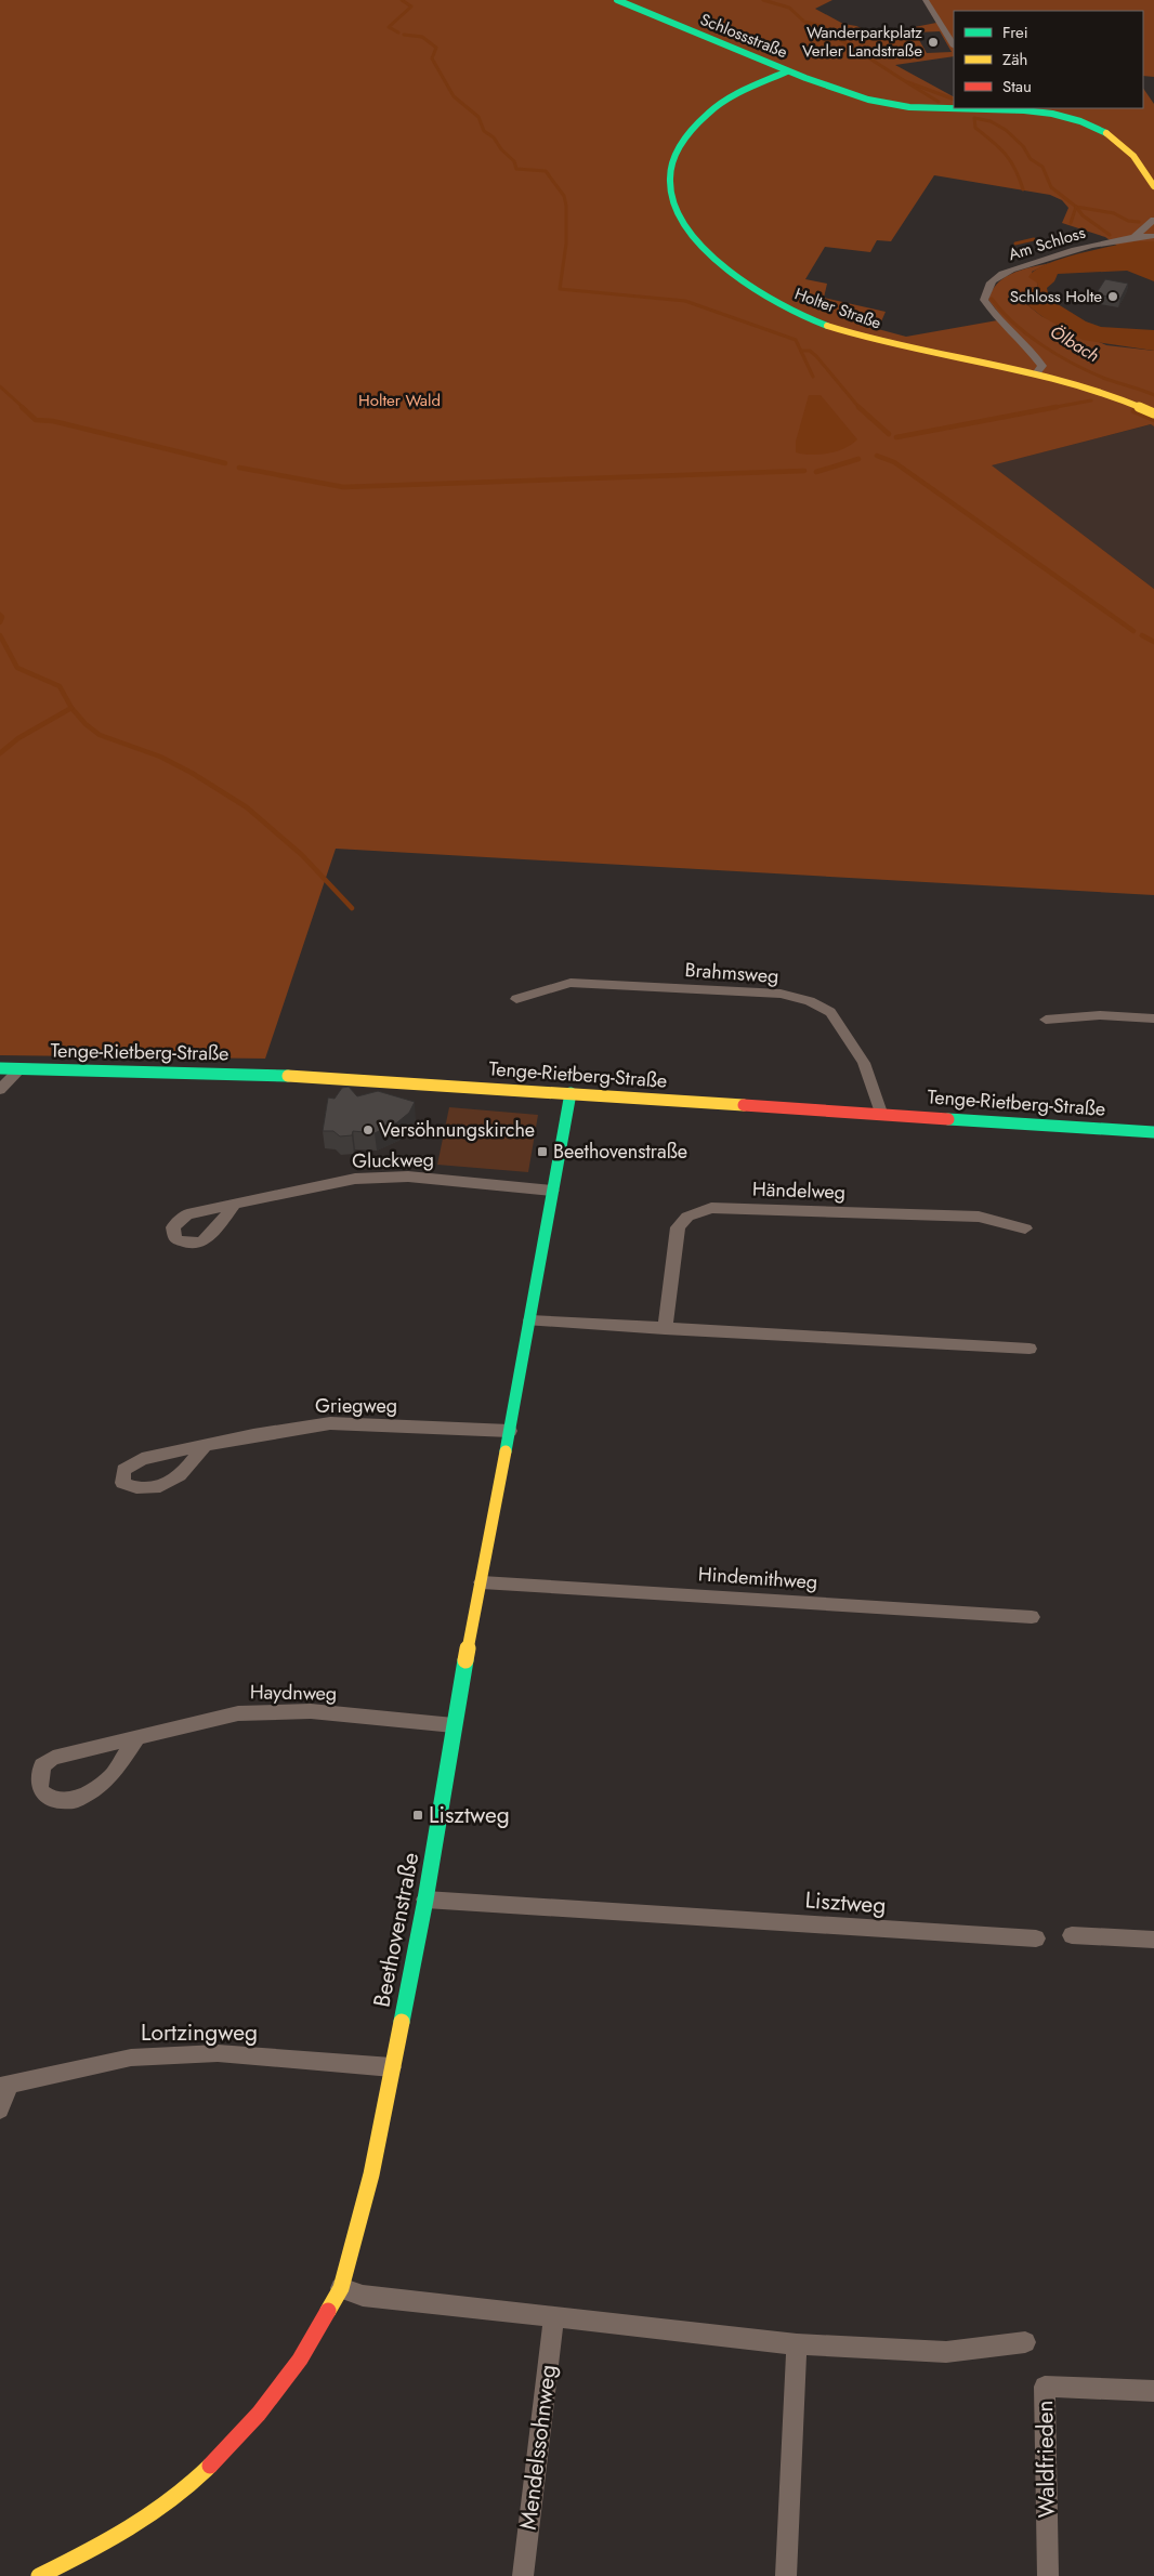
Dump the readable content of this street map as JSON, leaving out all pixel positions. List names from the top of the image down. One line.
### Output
{"streets":{"street":["Schlossstraße","Am Schloss","Holter Straße","Brahmsweg","Tenge-Rietberg-Straße","Gluckweg","Händelweg","Griegweg","Hindemithweg","Haydnweg","Lisztweg","Beethovenstraße","Lortzingweg","Mendelssohnweg","Waldfrieden"]},"crossings":[["Schlossstraße","Holter Straße"],["Am Schloss","Holter Straße"],["Brahmsweg","Tenge-Rietberg-Straße"],["Tenge-Rietberg-Straße","Beethovenstraße"],["Gluckweg","Beethovenstraße"],["Griegweg","Beethovenstraße"],["Hindemithweg","Beethovenstraße"],["Haydnweg","Beethovenstraße"],["Lisztweg","Beethovenstraße"],["Beethovenstraße","Lortzingweg"]],"water":["Ölbach"],"parks":["Holter Wald"],"places":{"other":["Wanderparkplatz Verler Landstraße","Schloss Holte","Versöhnungskirche"],"transit":["Beethovenstraße","Lisztweg"]},"legend":["Frei","Zäh","Stau"]}
